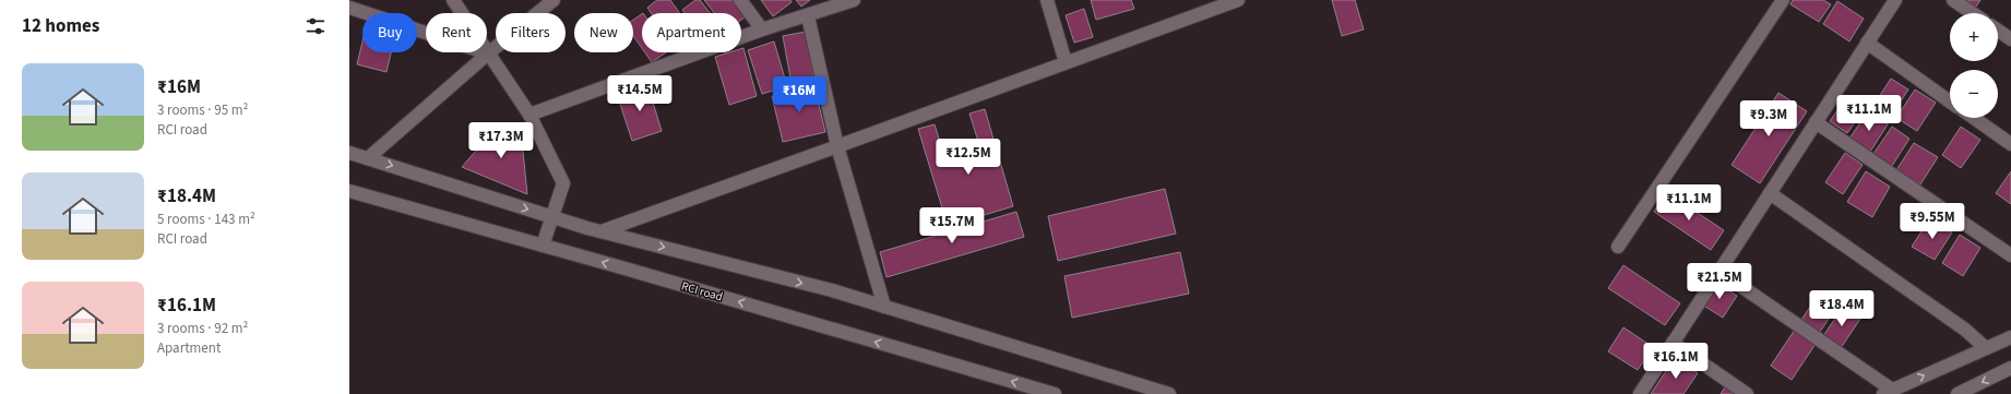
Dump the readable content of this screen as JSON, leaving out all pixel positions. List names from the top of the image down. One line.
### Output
{"streets":{"street":["RCI road"]},"page":{"heading":"12 homes","map_buttons":["+","−"],"chip":["Buy","Rent","Filters","New","Apartment"],"list":[{"name":"₹16M","note":"3 rooms · 95 m² · RCI road"},{"name":"₹18.4M","note":"5 rooms · 143 m² · RCI road"},{"name":"₹16.1M","note":"3 rooms · 92 m² · Apartment"}],"price":["₹14.5M","₹16M","₹11.1M","₹9.3M","₹17.3M","₹12.5M","₹11.1M","₹9.55M","₹15.7M","₹21.5M","₹18.4M","₹16.1M"]}}
